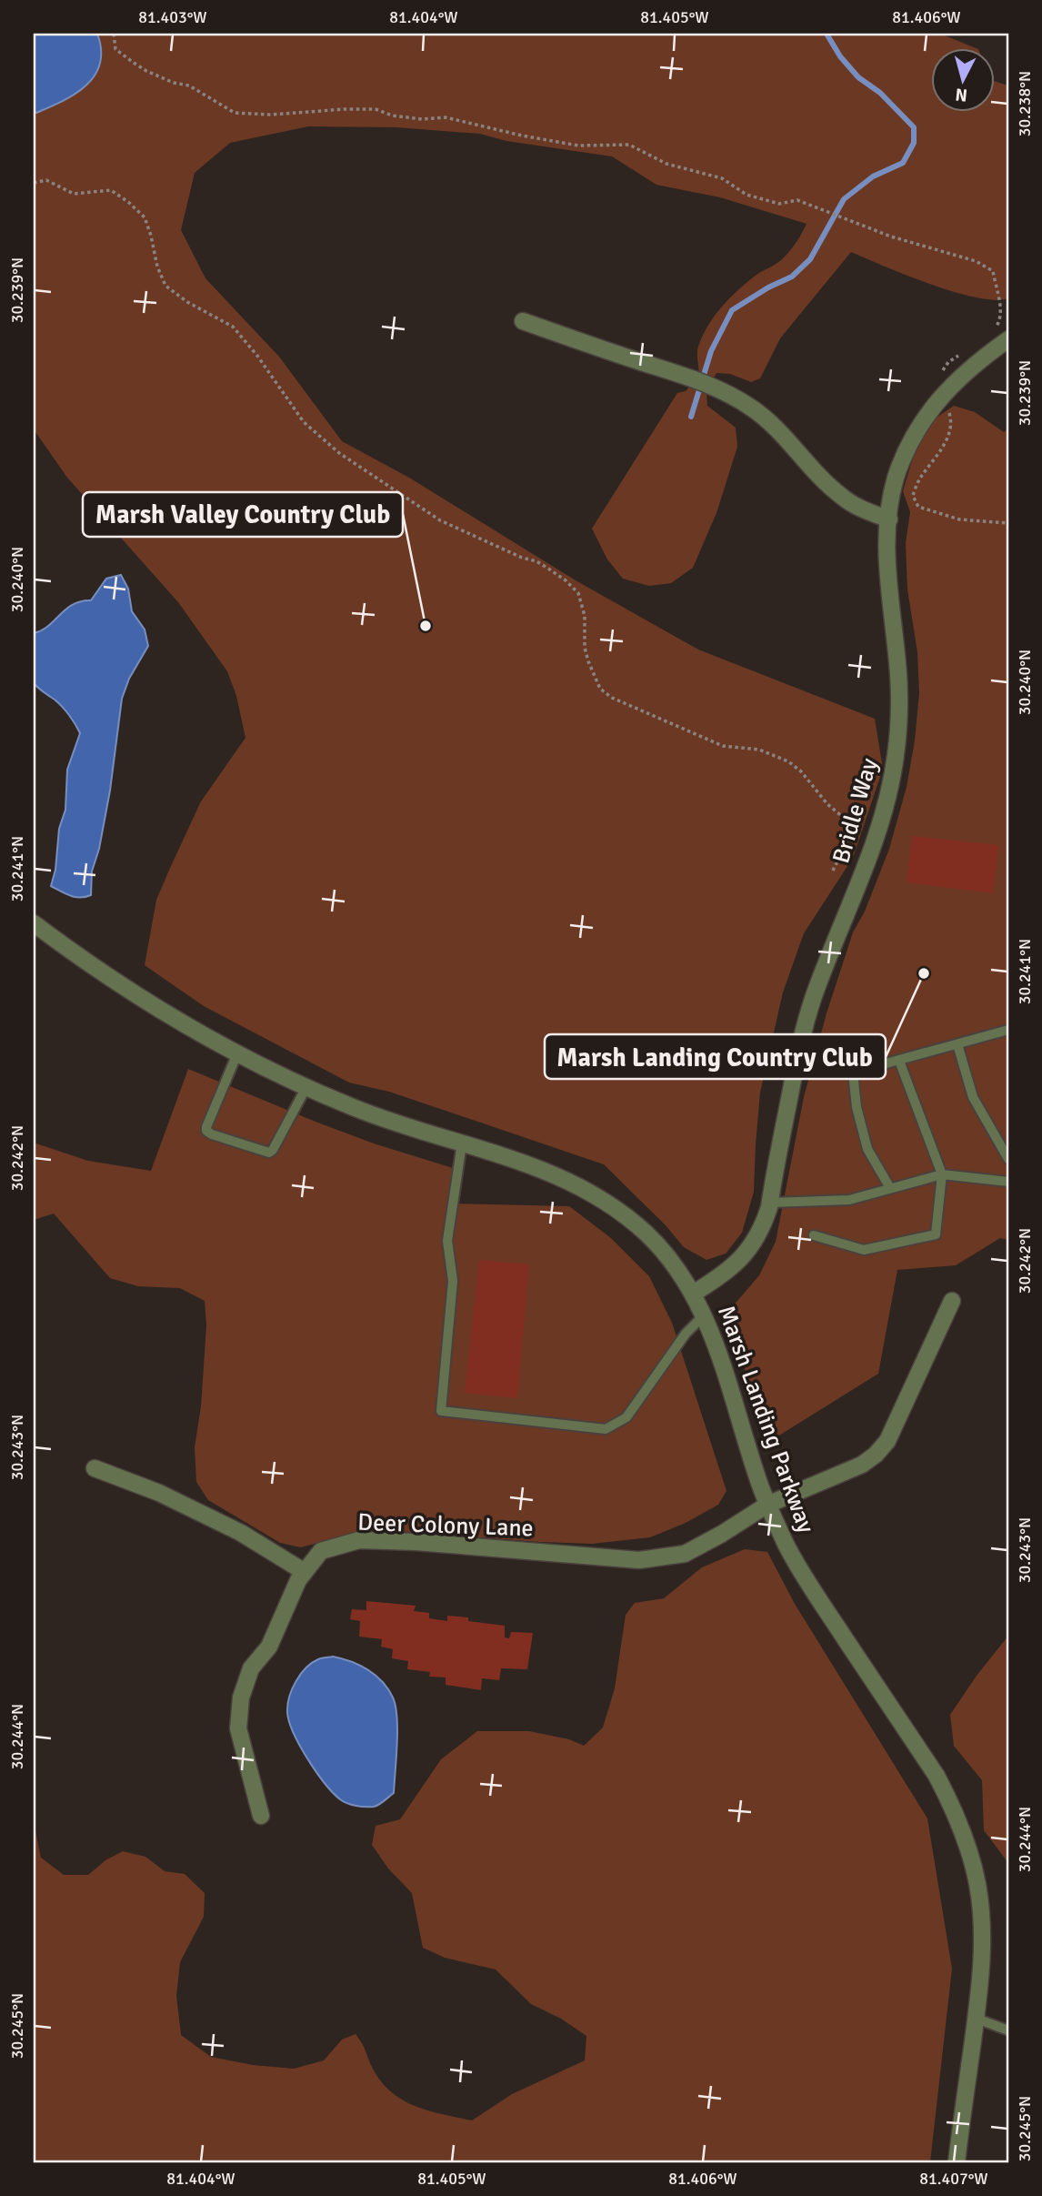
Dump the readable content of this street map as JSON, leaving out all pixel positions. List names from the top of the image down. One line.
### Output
{"streets":{"street":["Bridle Way","Marsh Landing Parkway","Deer Colony Lane"]},"crossings":[["Bridle Way","Marsh Landing Parkway"],["Marsh Landing Parkway","Deer Colony Lane"]],"places":["Marsh Valley Country Club","Marsh Landing Country Club"],"north":"bottom","coordinates":["81.403°W","81.404°W","81.405°W","81.406°W","30.238°N","30.239°N","30.240°N","30.241°N","30.242°N","30.243°N","30.244°N","30.245°N","81.407°W"]}
